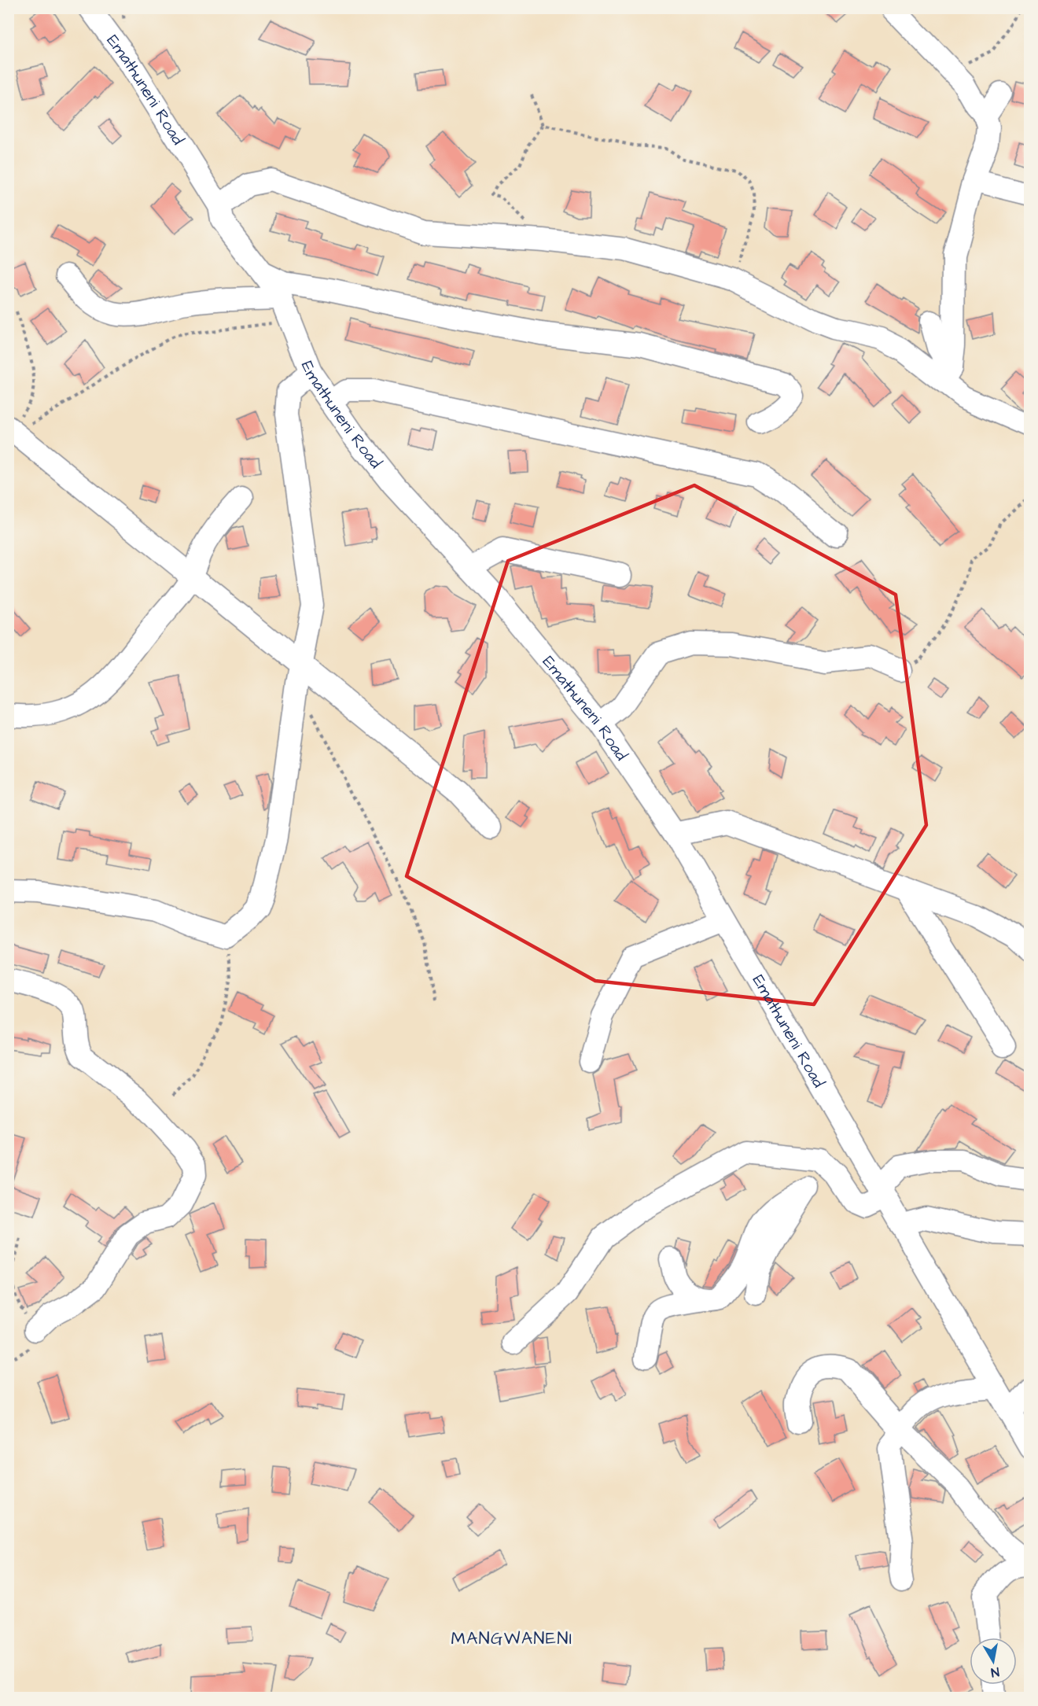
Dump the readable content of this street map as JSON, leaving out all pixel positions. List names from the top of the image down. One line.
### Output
{"streets":{"street":["Emathuneni Road"]},"districts":["MANGWANENI"],"north":"bottom"}
